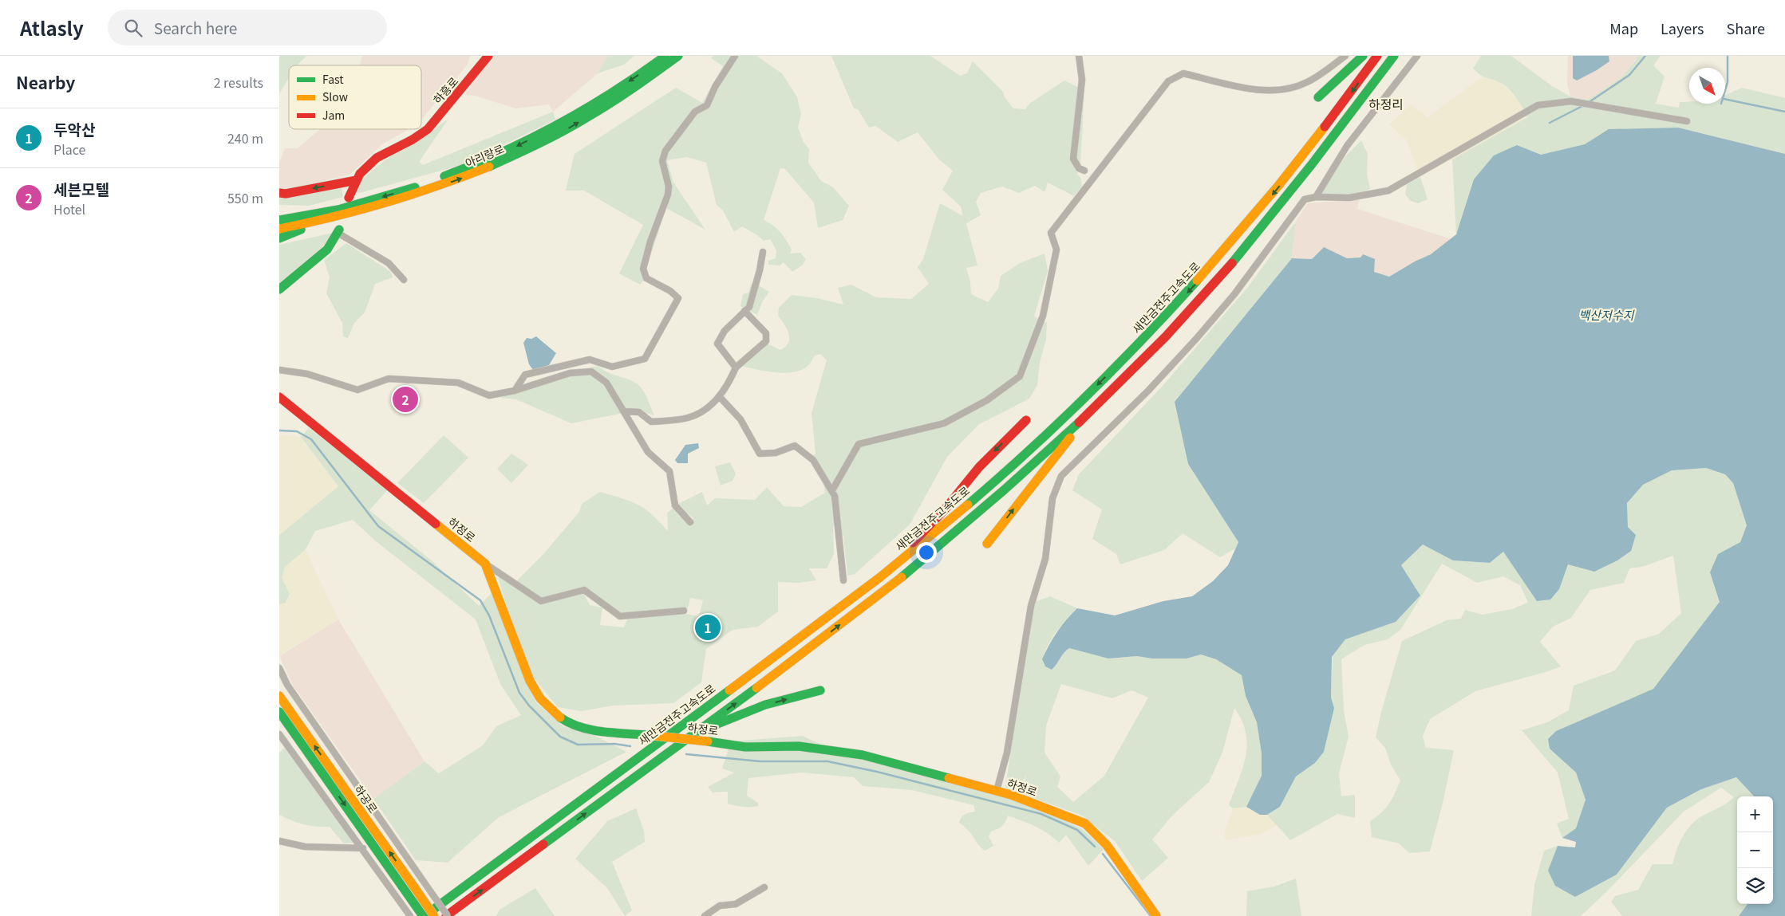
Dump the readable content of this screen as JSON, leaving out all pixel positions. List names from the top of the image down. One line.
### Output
{"streets":{"main road":["하흥로","아리랑로","새만금전주고속도로","하정로","하공로"]},"crossings":[["새만금전주고속도로","하공로"]],"districts":["하정리"],"water":["백산저수지"],"legend":["Fast","Slow","Jam"],"north":"bottom right","page":{"header":"Atlasly","search":"Search here","nav":["Map","Layers","Share"],"heading":["Nearby","2 results"],"list":[{"mark":"1","name":"두악산","note":"Place","value":"240 m"},{"mark":"2","name":"세븐모텔","note":"Hotel","value":"550 m"}],"pins":["2","1"],"map_buttons":["+","−"]}}
